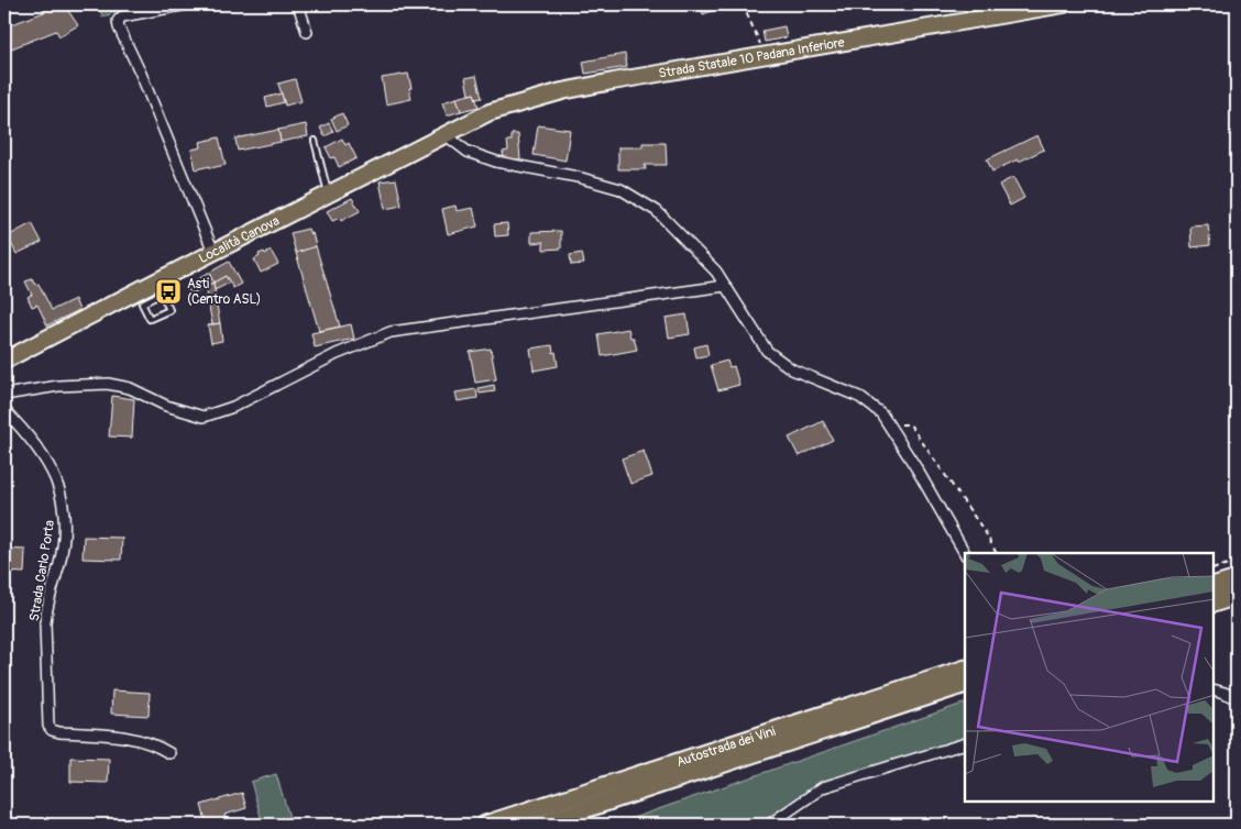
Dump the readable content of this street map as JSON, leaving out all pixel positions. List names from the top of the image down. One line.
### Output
{"streets":{"highway":["Autostrada dei Vini"],"main road":["Strada Statale 10 Padana Inferiore","Località Canova"],"street":["Strada Carlo Porta"]},"crossings":[["Strada Statale 10 Padana Inferiore","Località Canova"]],"places":{"bus stop":["Asti (Centro ASL)"]}}
